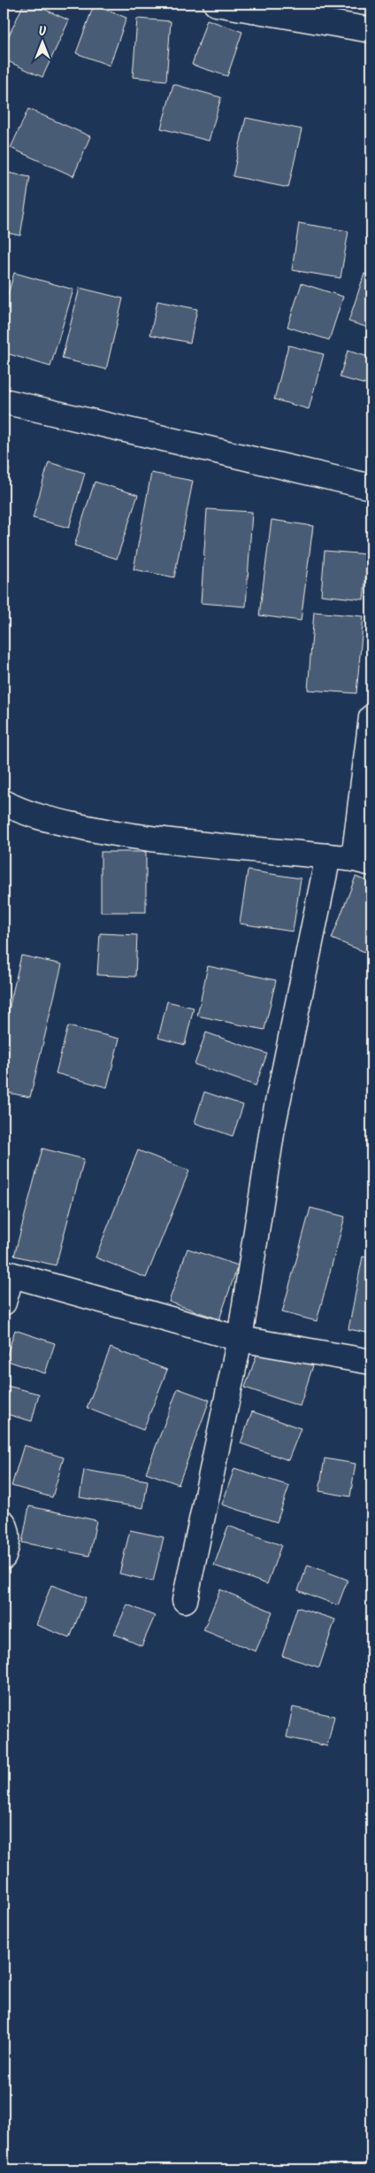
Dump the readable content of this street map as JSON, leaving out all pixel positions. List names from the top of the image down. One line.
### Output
{"north":"top"}
